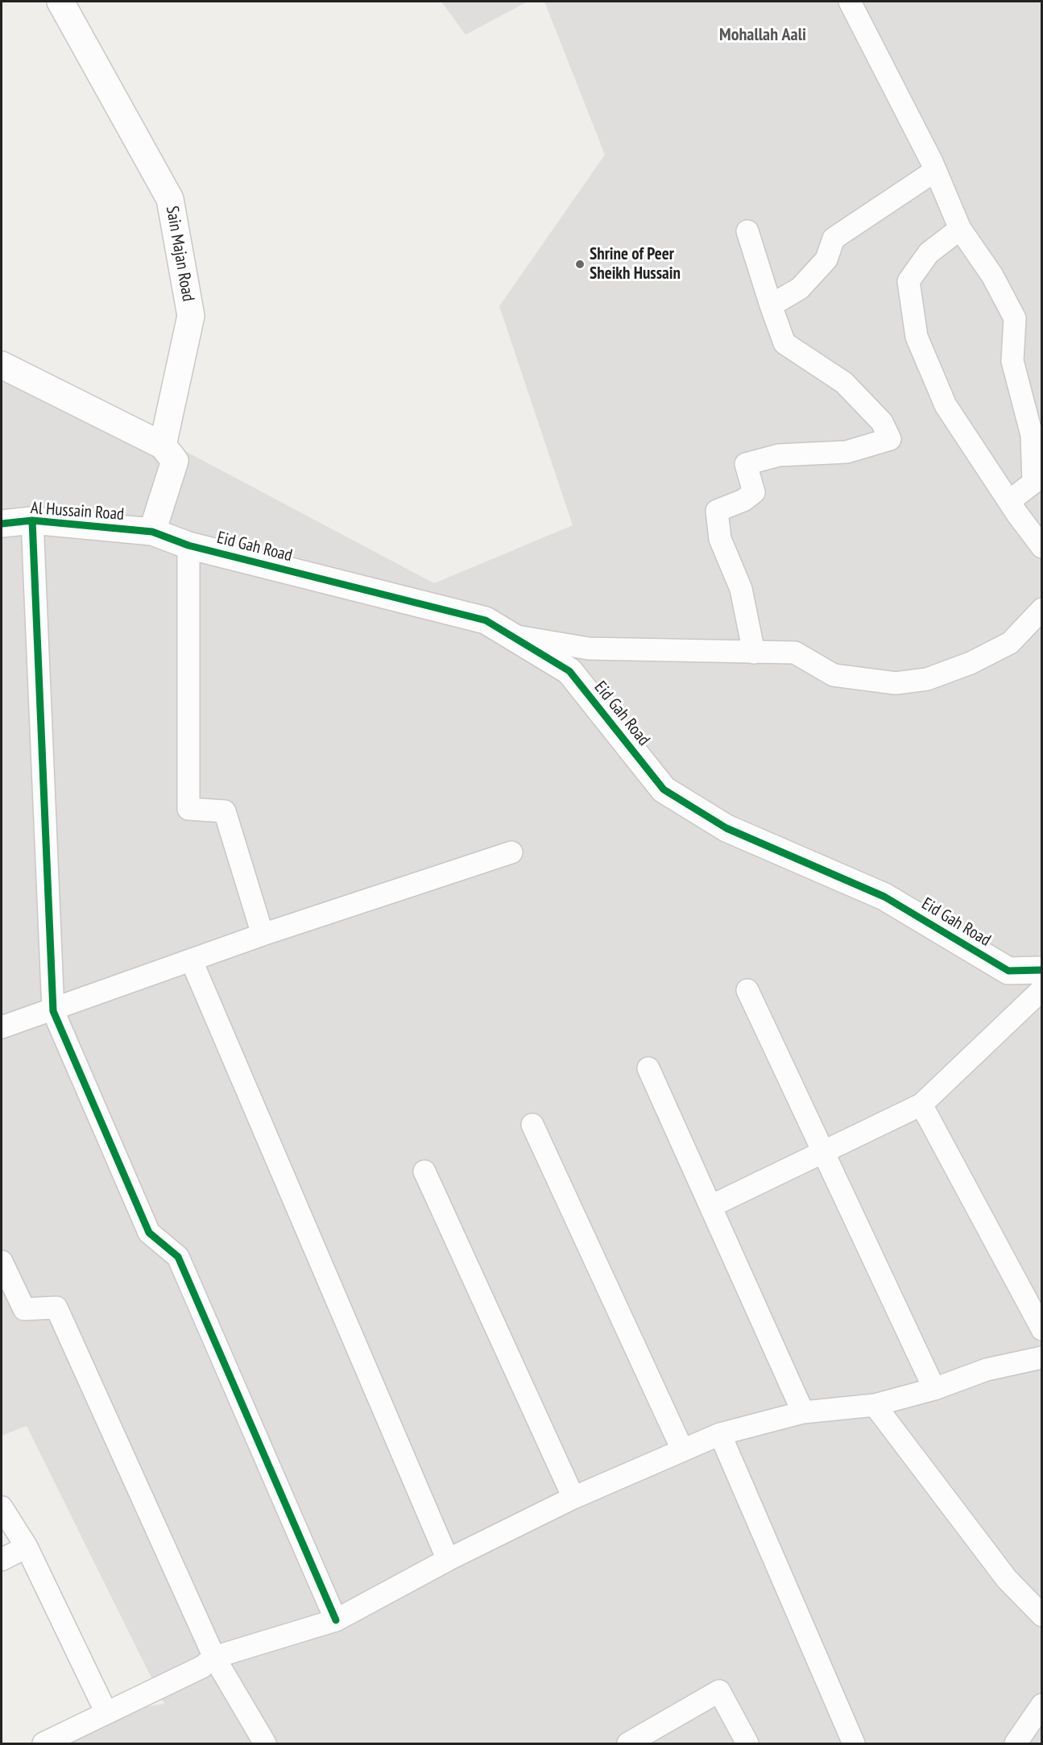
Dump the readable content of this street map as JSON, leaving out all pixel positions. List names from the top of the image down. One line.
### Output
{"streets":{"street":["Sain Majan Road","Al Hussain Road","Eid Gah Road"]},"crossings":[["Al Hussain Road","Eid Gah Road"]],"districts":["Mohallah Aali"],"places":["Shrine of Peer Sheikh Hussain"]}
